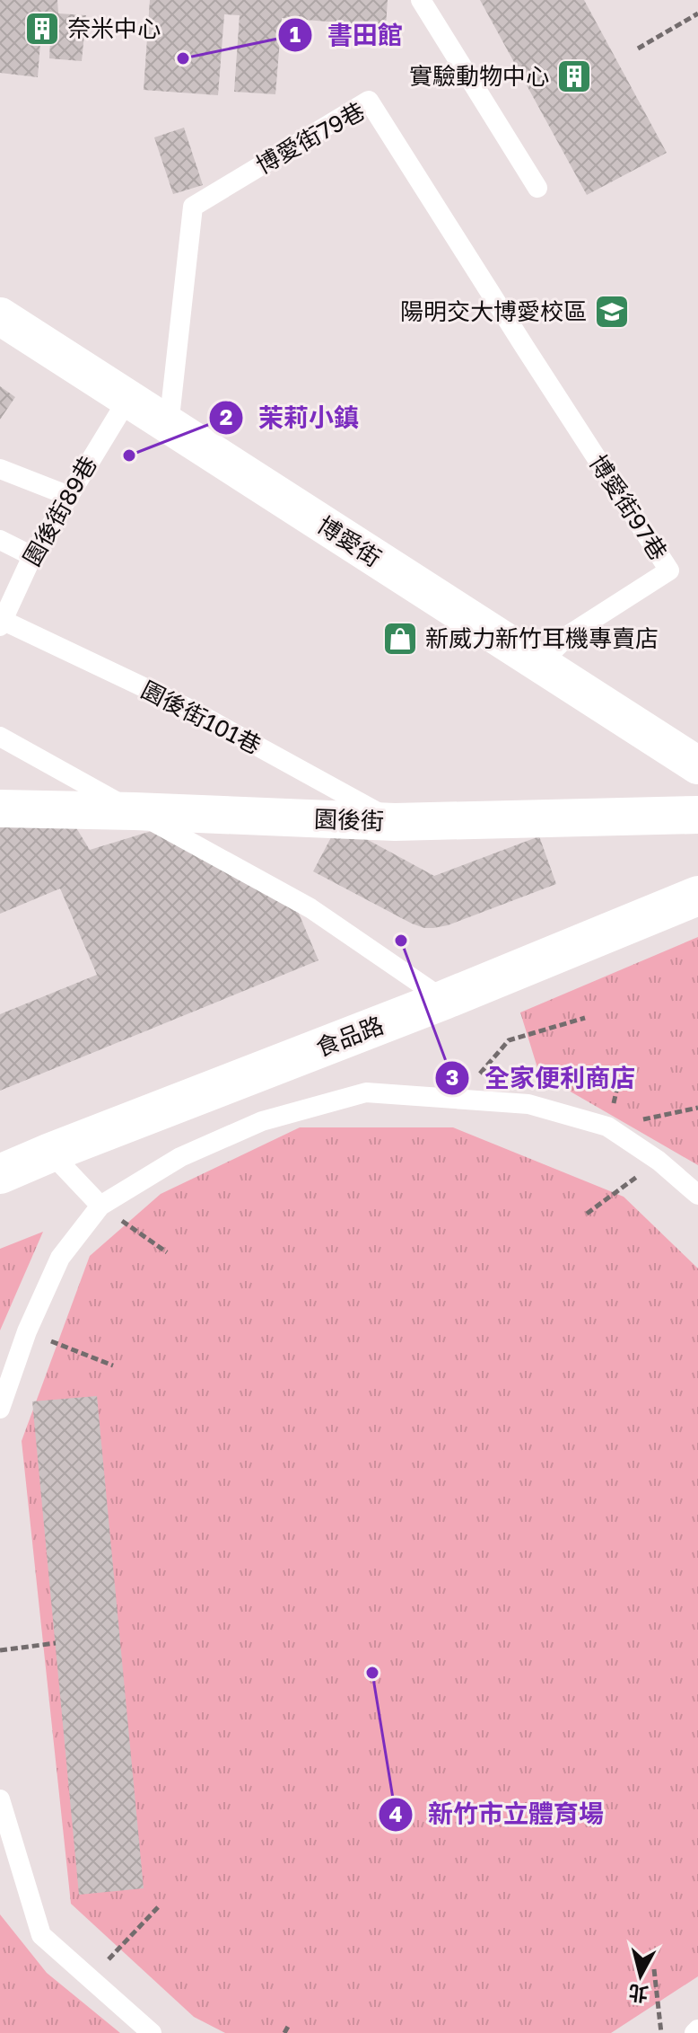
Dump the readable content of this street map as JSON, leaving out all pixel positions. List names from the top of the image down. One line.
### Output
{"streets":{"street":["博愛街","園後街","食品路"],"lane":["博愛街79巷","博愛街97巷","園後街89巷","園後街101巷"]},"crossings":[["博愛街79巷","博愛街97巷"],["博愛街79巷","博愛街"],["博愛街97巷","博愛街"],["園後街89巷","博愛街"],["園後街89巷","園後街101巷"],["園後街101巷","園後街"]],"places":{"building":["奈米中心","實驗動物中心"],"other":["書田館","茉莉小鎮","全家便利商店","新竹市立體育場"],"school or university":["陽明交大博愛校區"],"shop":["新威力新竹耳機專賣店"]},"north":"bottom"}
